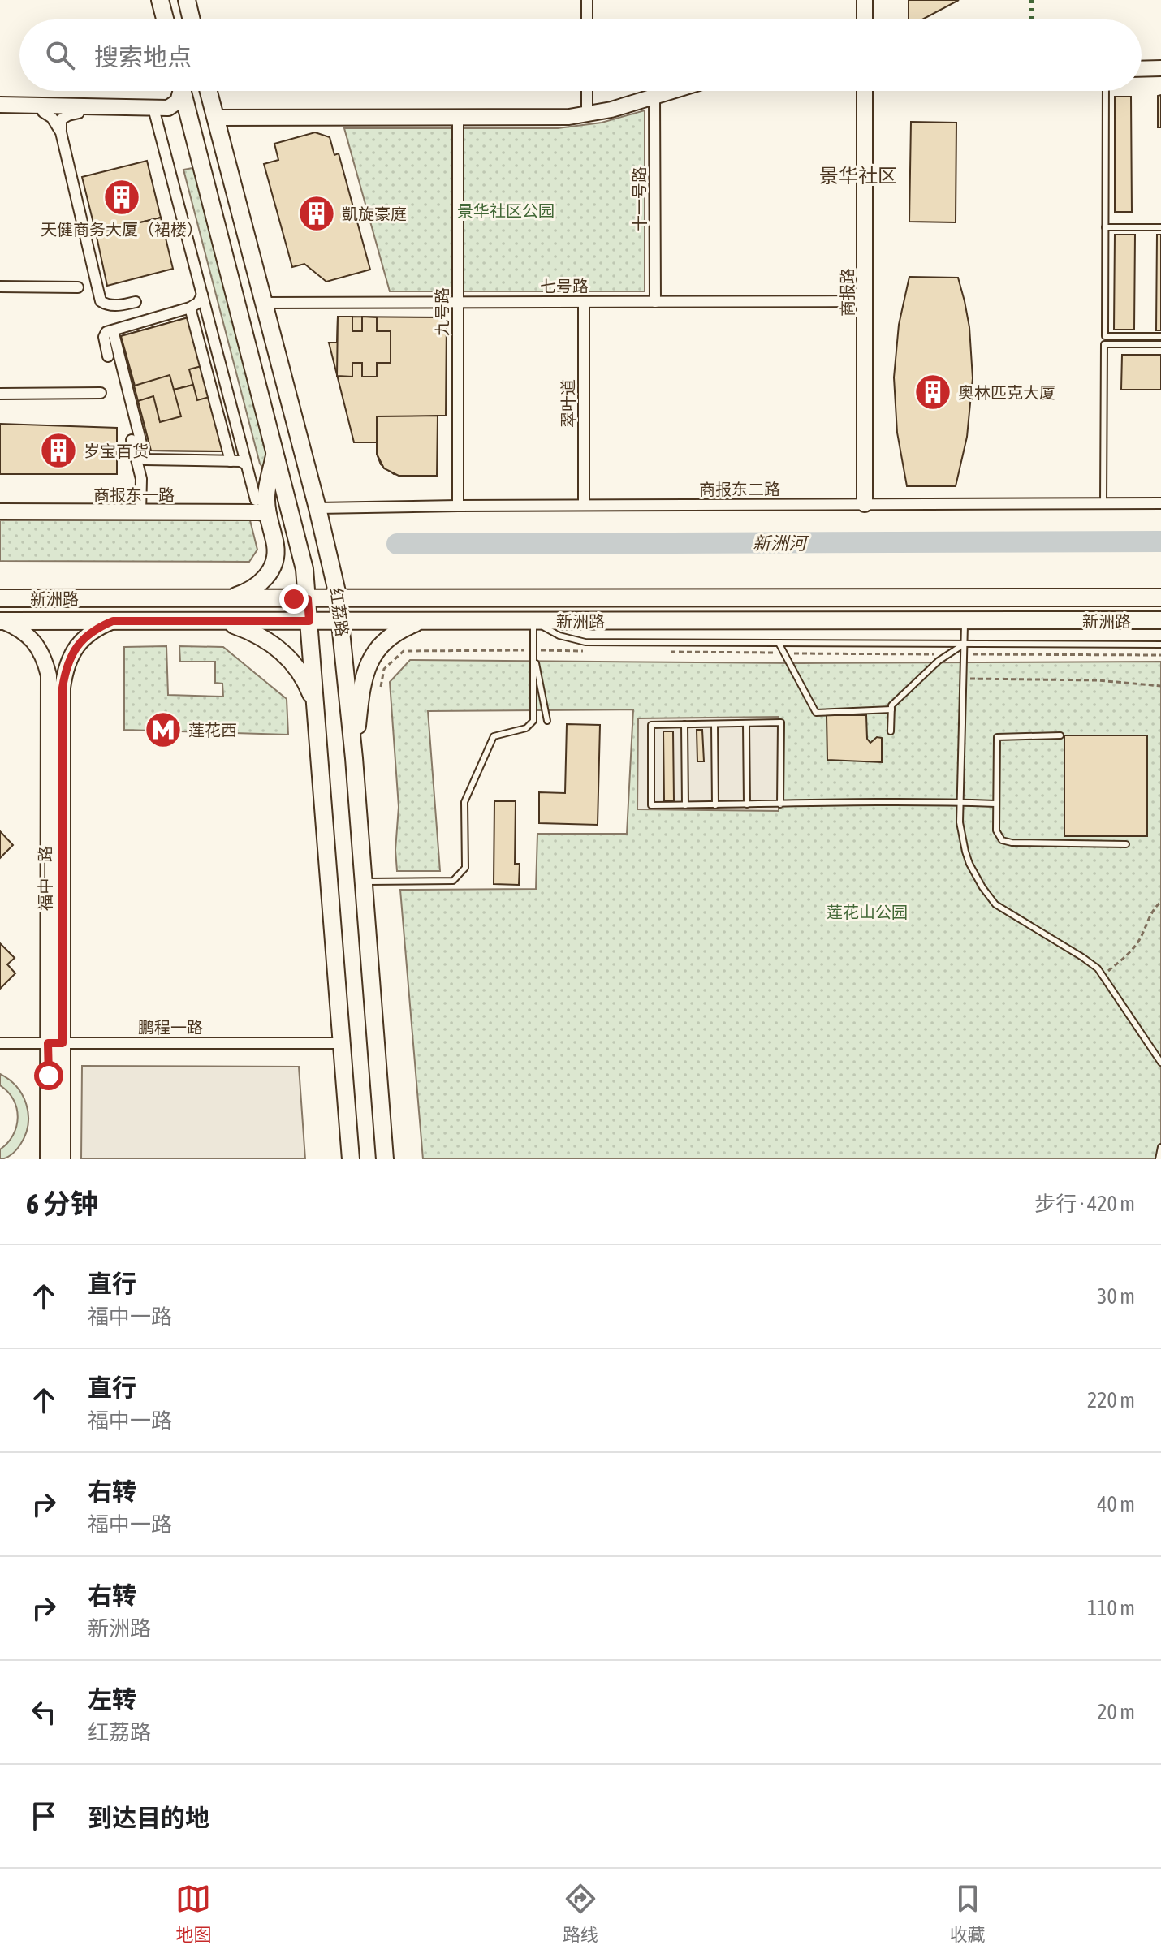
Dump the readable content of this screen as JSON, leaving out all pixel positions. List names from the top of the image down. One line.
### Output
{"streets":{"main road":["新洲路","红荔路"],"street":["十一号路","七号路","商报路","九号路","翠叶道","商报东二路","商报东一路","福中一路","鹏程一路"]},"crossings":[["十一号路","七号路"],["七号路","商报路"],["七号路","九号路"],["七号路","翠叶道"],["七号路","红荔路"],["商报路","商报东二路"],["九号路","商报东二路"],["翠叶道","商报东二路"],["商报东二路","红荔路"],["新洲路","红荔路"],["新洲路","福中一路"],["红荔路","鹏程一路"],["福中一路","鹏程一路"]],"districts":["景华社区"],"water":["新洲河"],"parks":["景华社区公园","莲花山公园"],"places":{"building":["天健商务大厦（裙楼）","凱旋豪庭","奥林匹克大厦","岁宝百货"],"metro station":["莲花西"]},"page":{"search":"搜索地点","heading":["6 分钟","步行 · 420 m"],"list":[["直行","福中一路","30 m"],["直行","福中一路","220 m"],["右转","福中一路","40 m"],["右转","新洲路","110 m"],["左转","红荔路","20 m"],"到达目的地"],"nav":["地图","路线","收藏"]}}
